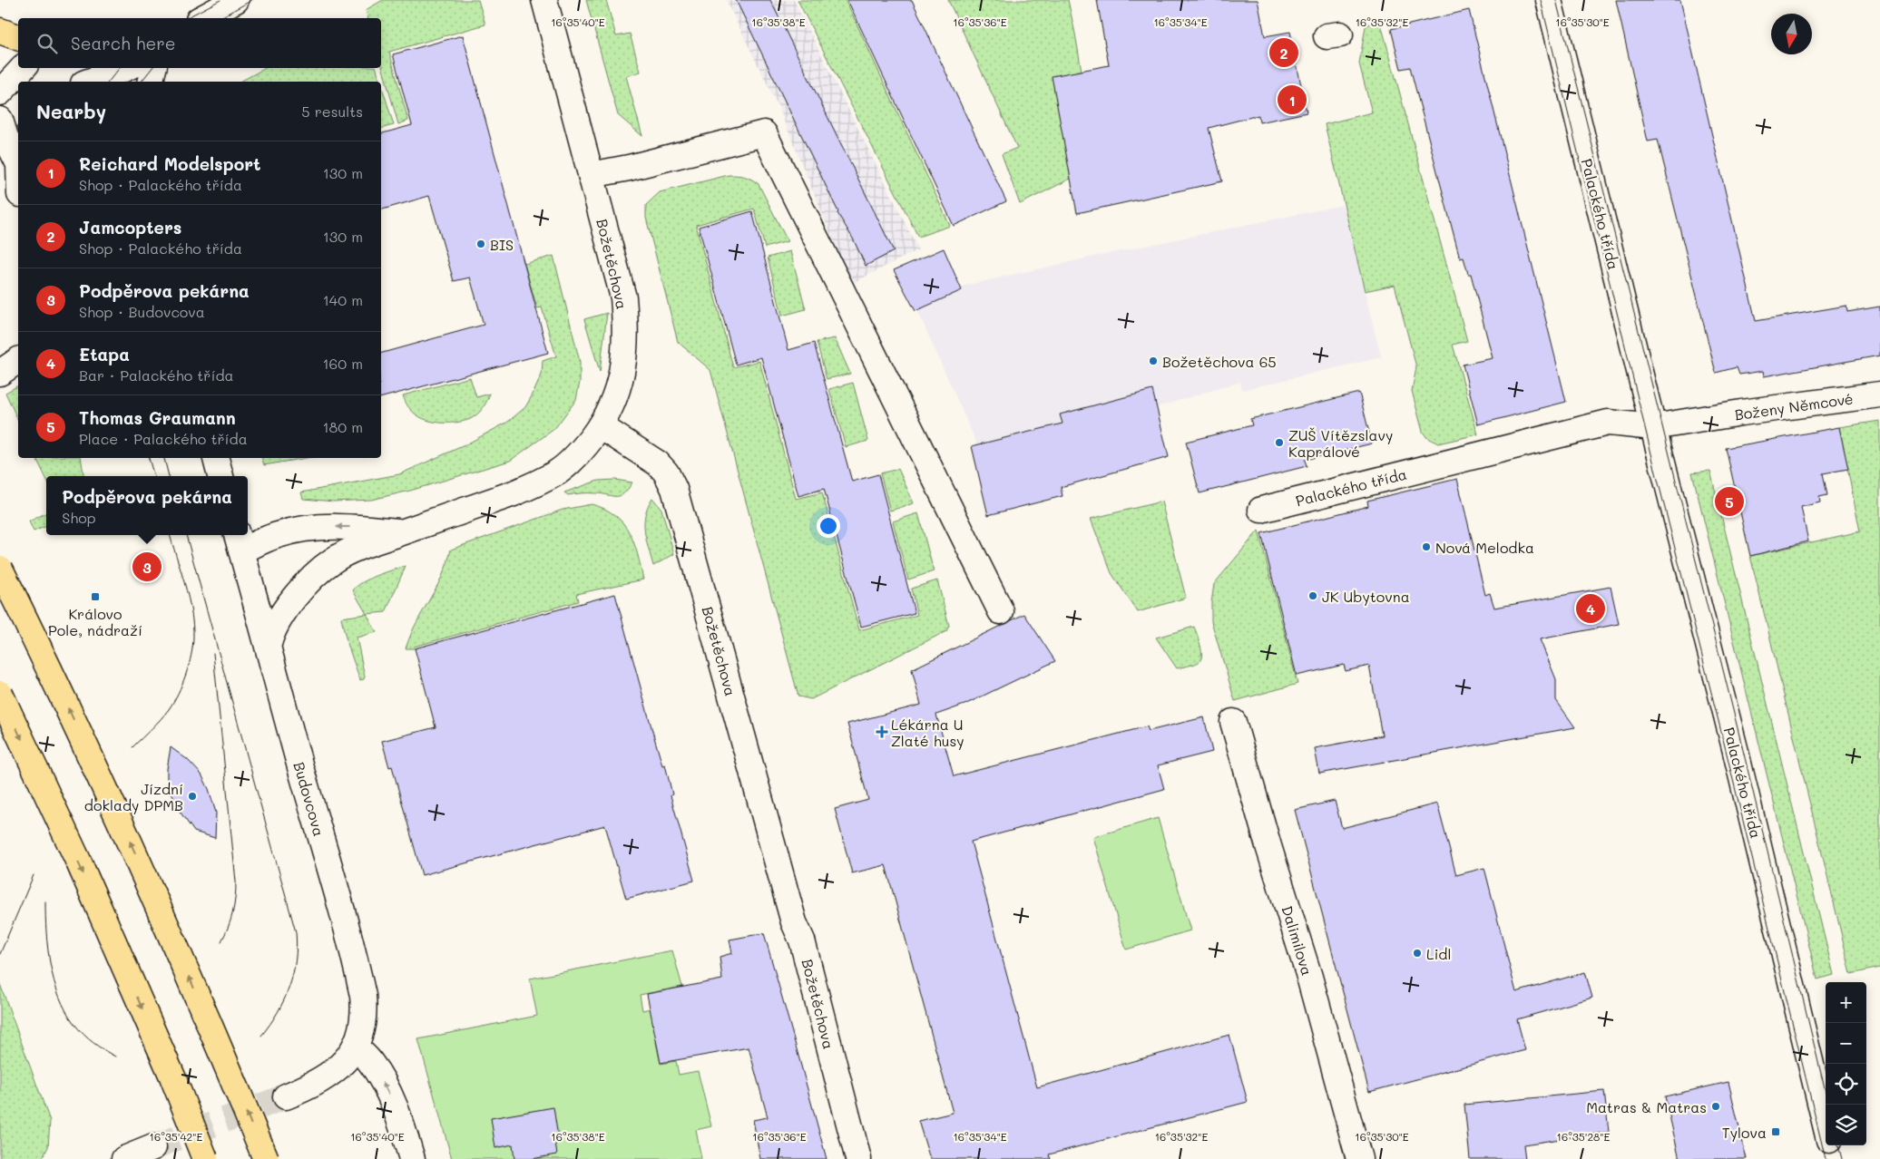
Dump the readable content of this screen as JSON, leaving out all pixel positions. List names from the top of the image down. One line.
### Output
{"streets":{"street":["Palackého třída","Božetěchova","Boženy Němcové","Budovcova","Dalimilova"]},"crossings":[["Palackého třída","Boženy Němcové"]],"places":{"other":["BIS","Božetěchova 65","ZUŠ Vítězslavy Kaprálové","Nová Melodka","JK Ubytovna","Jízdní doklady DPMB","Lidl","Matras & Matras"],"transit":["Královo Pole, nádraží","Tylova"],"health":["Lékárna U Zlaté husy"]},"north":"bottom","page":{"search":"Search here","pins":["2","1","5","3","4"],"heading":["Nearby","5 results"],"list":[{"mark":"1","name":"Reichard Modelsport","note":"Shop · Palackého třída","value":"130 m"},{"mark":"2","name":"Jamcopters","note":"Shop · Palackého třída","value":"130 m"},{"mark":"3","name":"Podpěrova pekárna","note":"Shop · Budovcova","value":"140 m"},{"mark":"4","name":"Etapa","note":"Bar · Palackého třída","value":"160 m"},{"mark":"5","name":"Thomas Graumann","note":"Place · Palackého třída","value":"180 m"}],"popup":["Podpěrova pekárna","Shop"],"map_buttons":["+","−"]},"coordinates":["16°35'40\"E","16°35'30\"E","16°35'38\"E","16°35'36\"E","16°35'34\"E","16°35'32\"E","16°35'42\"E","16°35'28\"E"]}
